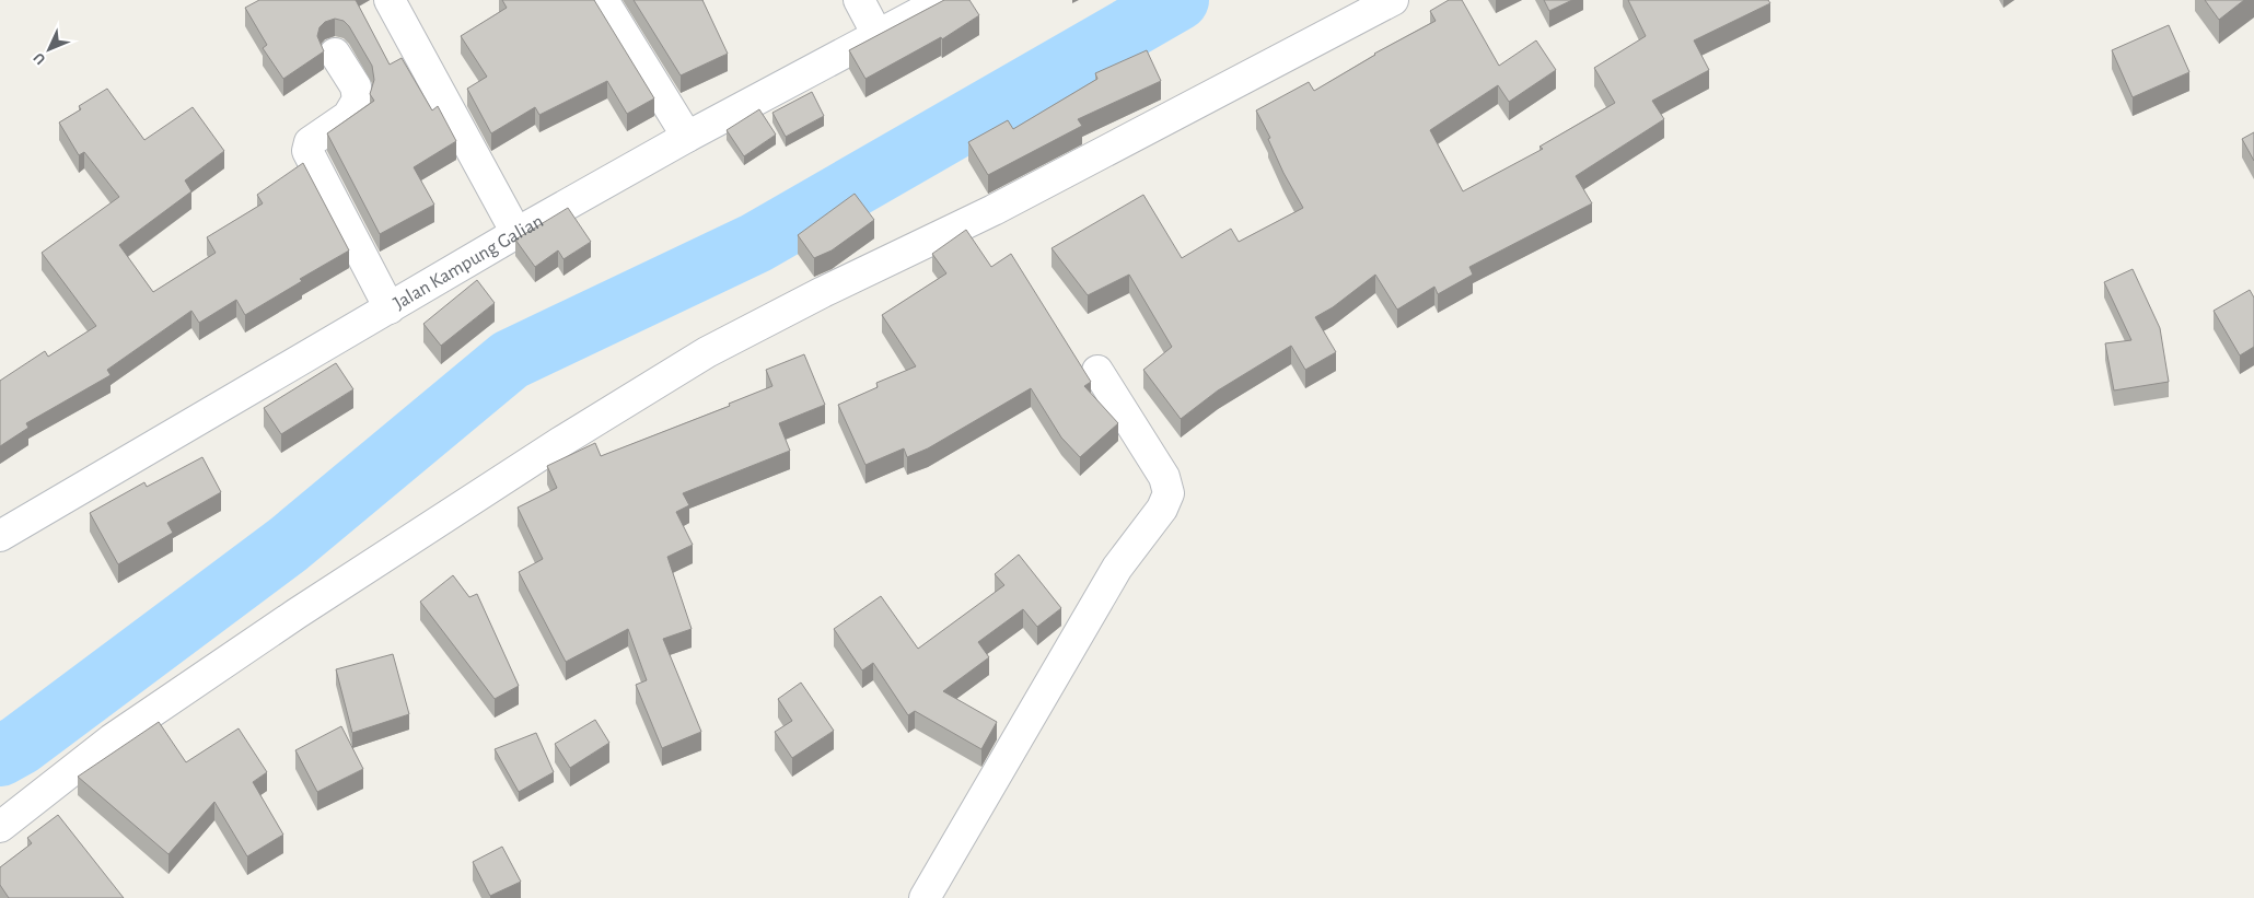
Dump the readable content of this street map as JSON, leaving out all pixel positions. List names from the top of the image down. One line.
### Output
{"streets":{"street":["Jalan Kampung Galian"]},"north":"bottom left"}
